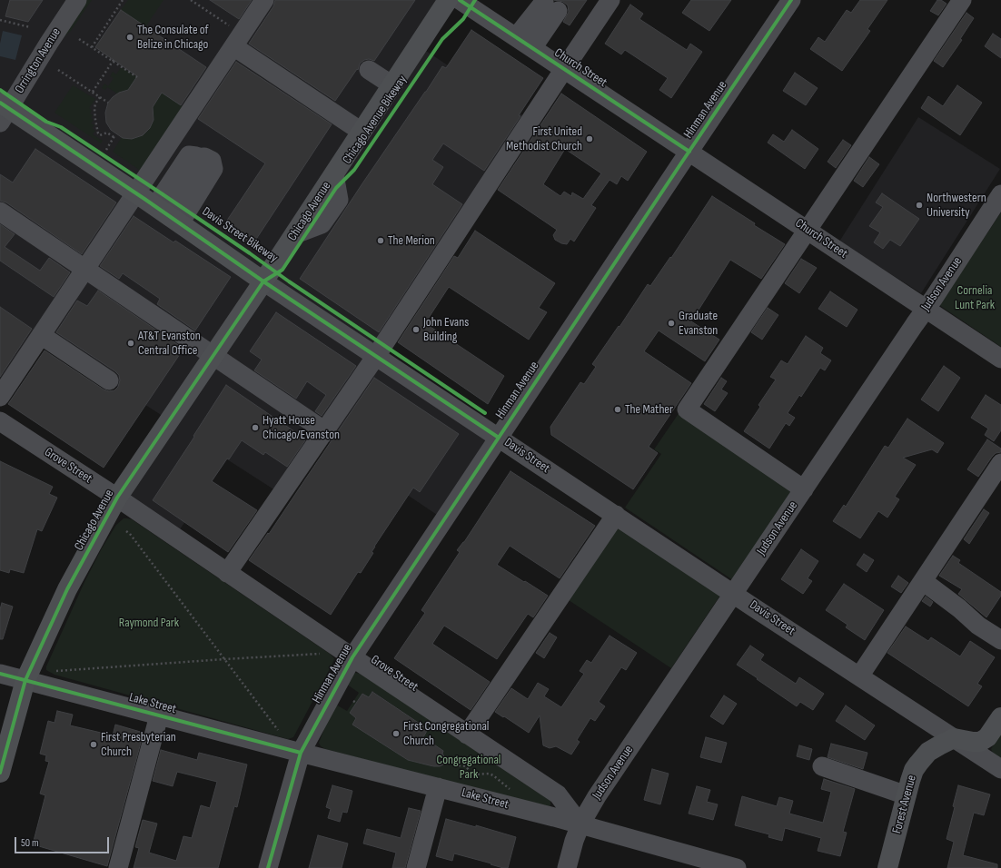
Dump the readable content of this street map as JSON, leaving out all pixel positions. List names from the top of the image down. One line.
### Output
{"streets":{"main road":["Chicago Avenue","Davis Street","Forest Avenue"],"street":["Orrington Avenue","Church Street","Hinman Avenue","Judson Avenue","Grove Street","Lake Street"],"cycle path":["Chicago Avenue Bikeway","Davis Street Bikeway"]},"crossings":[["Orrington Avenue","Davis Street"],["Church Street","Hinman Avenue"],["Church Street","Judson Avenue"],["Hinman Avenue","Davis Street"],["Hinman Avenue","Grove Street"],["Hinman Avenue","Lake Street"],["Chicago Avenue","Davis Street"],["Chicago Avenue","Grove Street"],["Chicago Avenue","Lake Street"],["Judson Avenue","Davis Street"],["Judson Avenue","Grove Street"],["Judson Avenue","Lake Street"],["Davis Street","Forest Avenue"],["Grove Street","Lake Street"]],"parks":["Cornelia Lunt Park","Raymond Park","Congregational Park"],"places":["The Consulate of Belize in Chicago","First United Methodist Church","Northwestern University","The Merion","Graduate Evanston","John Evans Building","AT&T Evanston Central Office","The Mather","Hyatt House Chicago/Evanston","First Congregational Church","First Presbyterian Church"],"scale_bar":"50 m"}
